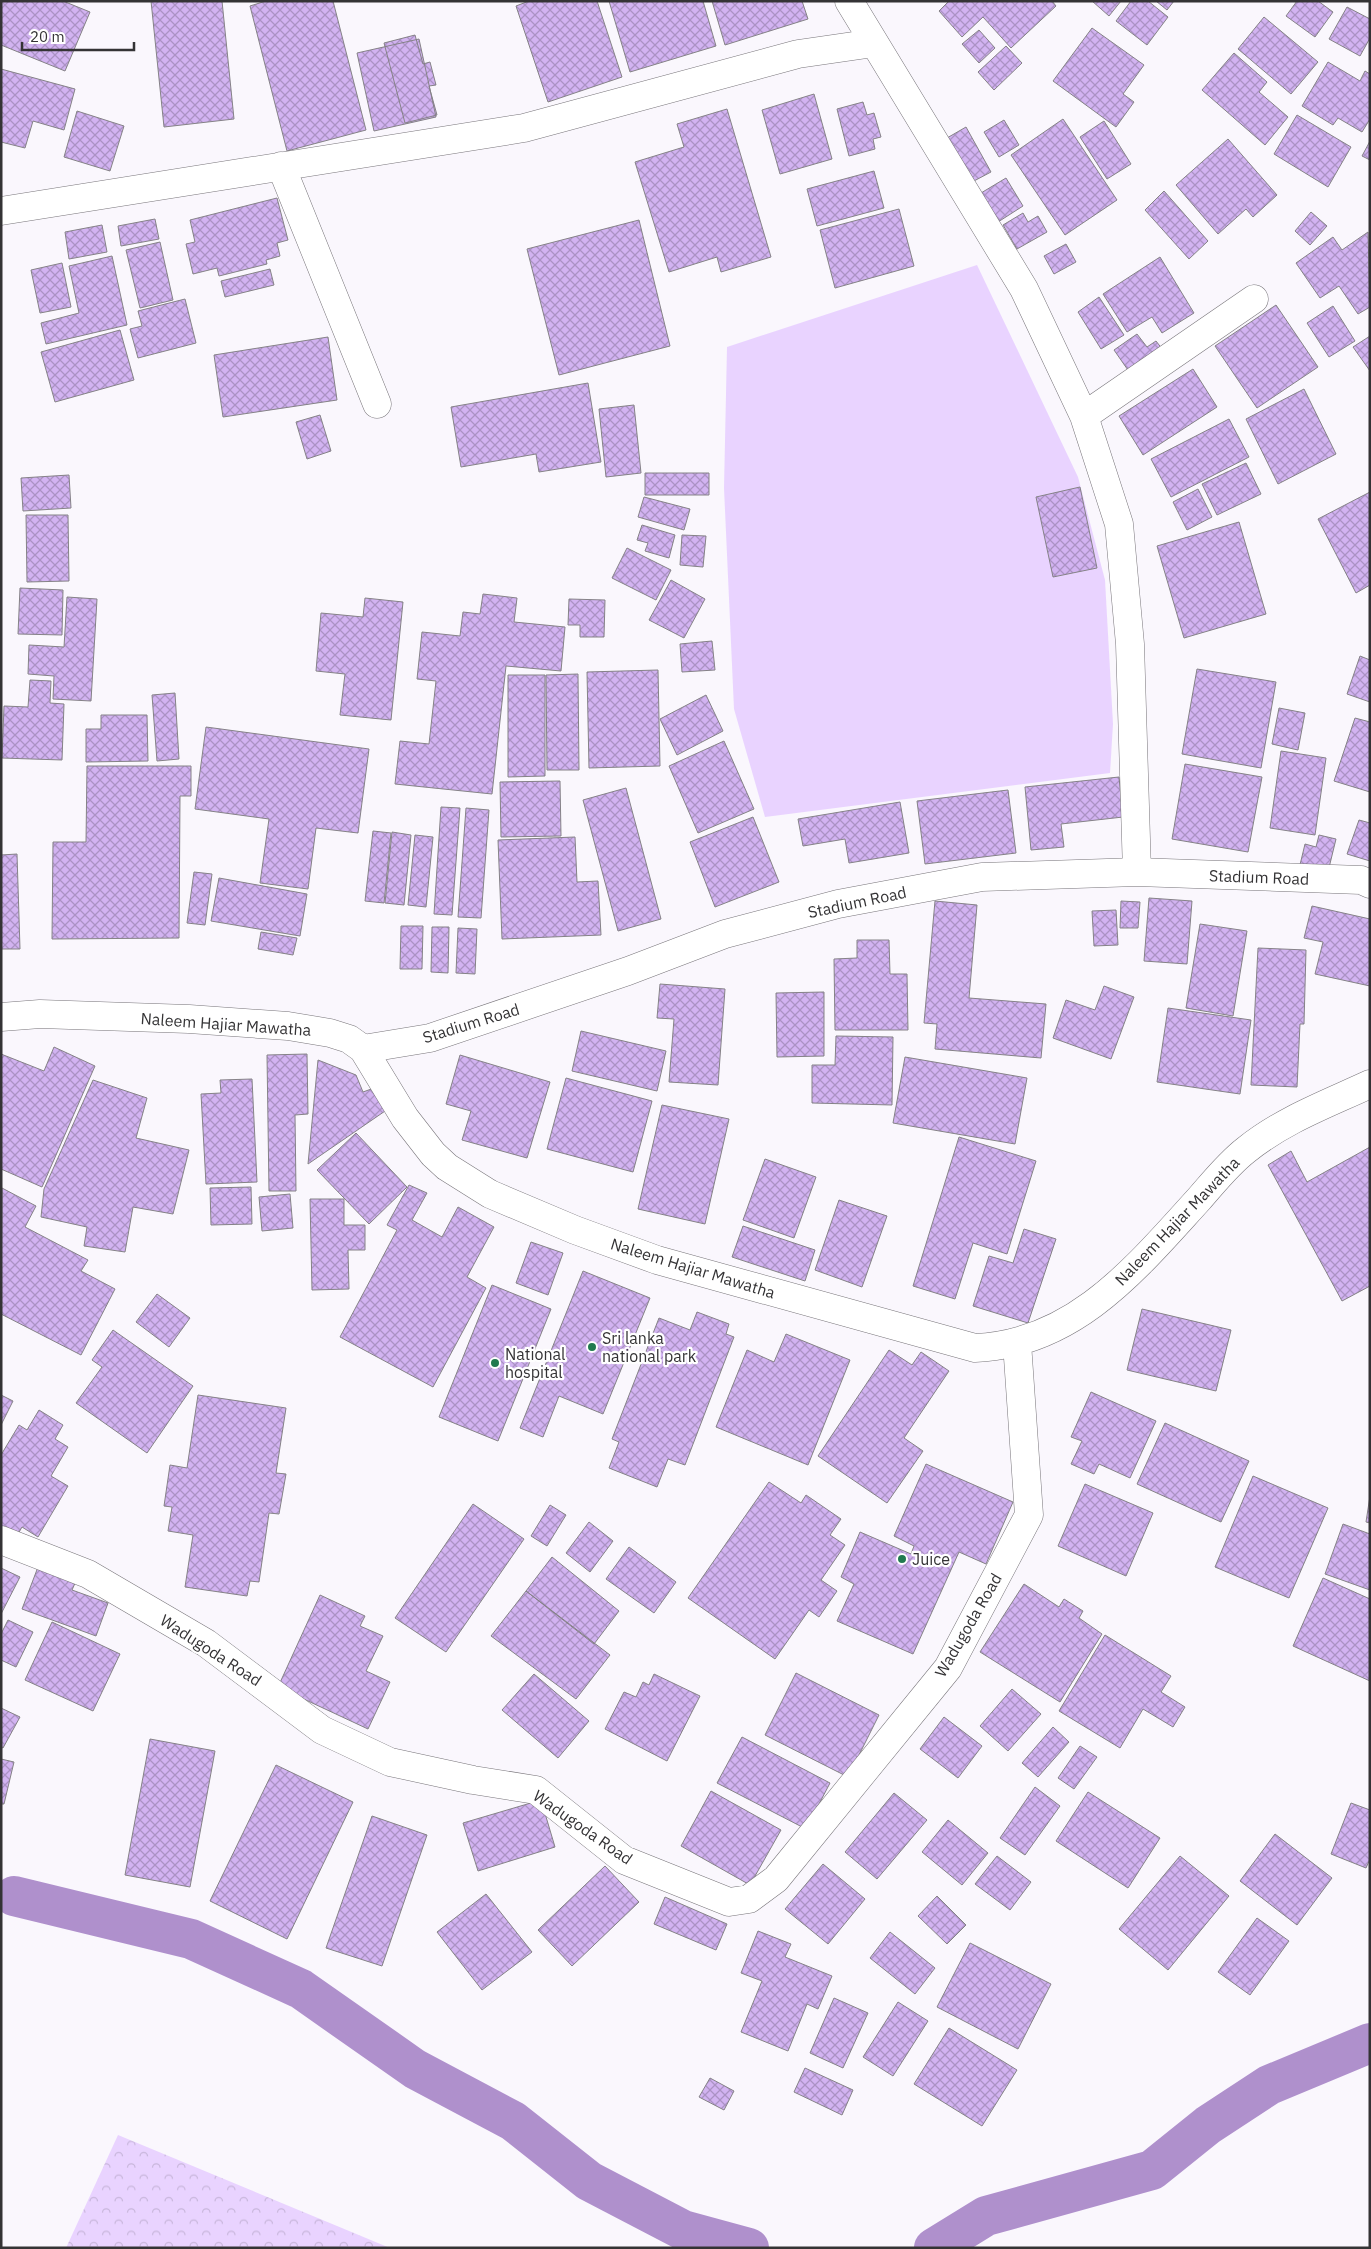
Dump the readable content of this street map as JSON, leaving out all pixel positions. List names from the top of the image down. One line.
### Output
{"streets":{"street":["Stadium Road","Naleem Hajiar Mawatha","Wadugoda Road"]},"crossings":[["Stadium Road","Naleem Hajiar Mawatha"],["Naleem Hajiar Mawatha","Wadugoda Road"]],"places":["Sri lanka national park","National hospital","Juice"],"scale_bar":"20 m"}
